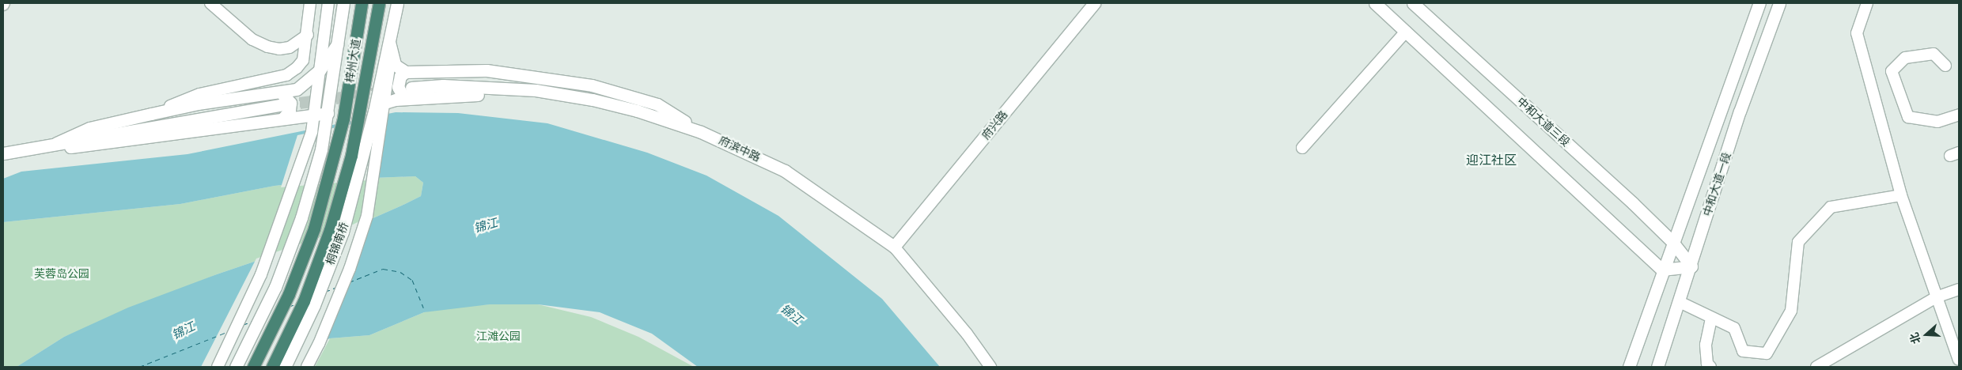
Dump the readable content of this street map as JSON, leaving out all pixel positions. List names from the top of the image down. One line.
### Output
{"streets":{"highway":["梓州大道","桐锦南桥"],"main road":["中和大道三段","府兴路","府滨中路","中和大道一段"]},"crossings":[["梓州大道","桐锦南桥"],["中和大道三段","中和大道一段"],["府兴路","府滨中路"],["府滨中路","桐锦南桥"]],"districts":["迎江社区"],"water":["锦江"],"parks":["芙蓉岛公园","江滩公园"],"north":"left"}
